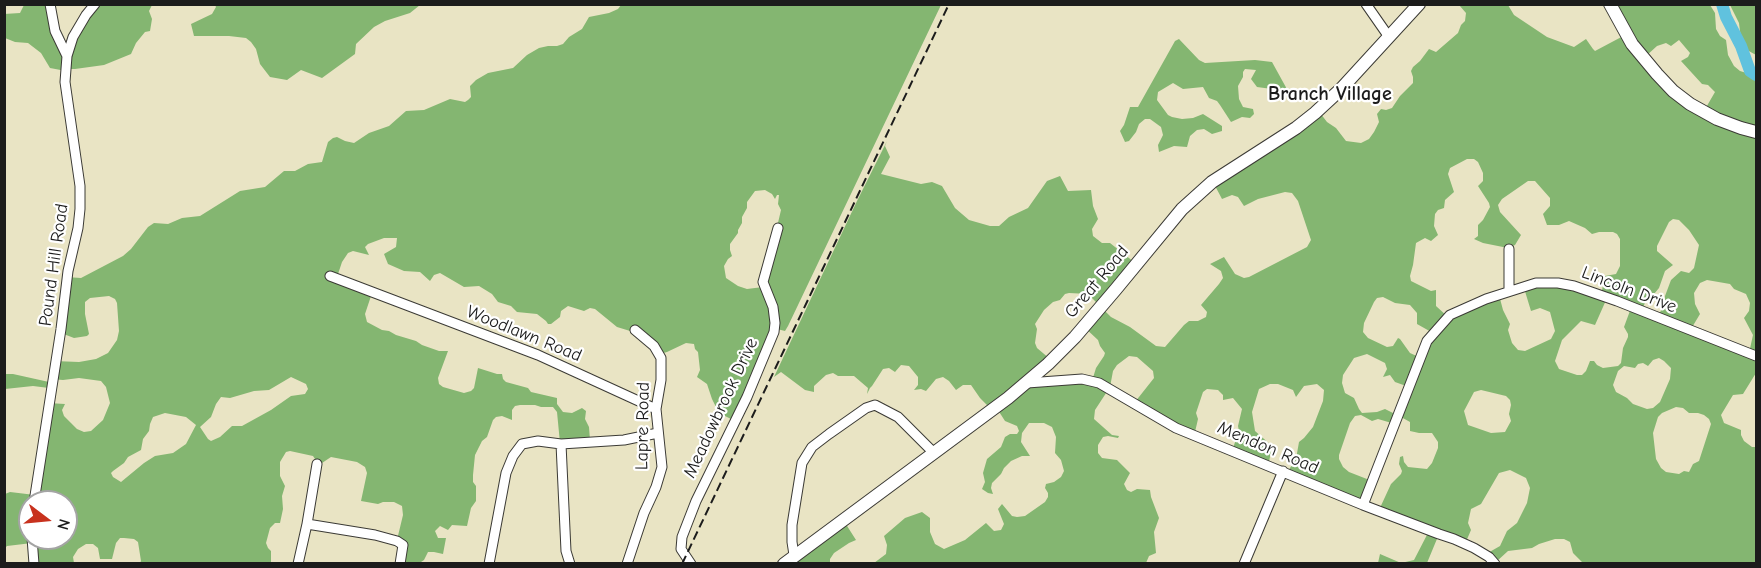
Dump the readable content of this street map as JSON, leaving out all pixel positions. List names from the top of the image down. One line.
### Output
{"streets":{"main road":["Great Road"],"street":["Pound Hill Road","Lincoln Drive","Woodlawn Road","Meadowbrook Drive","Lapre Road","Mendon Road"]},"crossings":[["Great Road","Mendon Road"],["Lincoln Drive","Mendon Road"],["Woodlawn Road","Lapre Road"]],"districts":["Branch Village"],"north":"right"}
